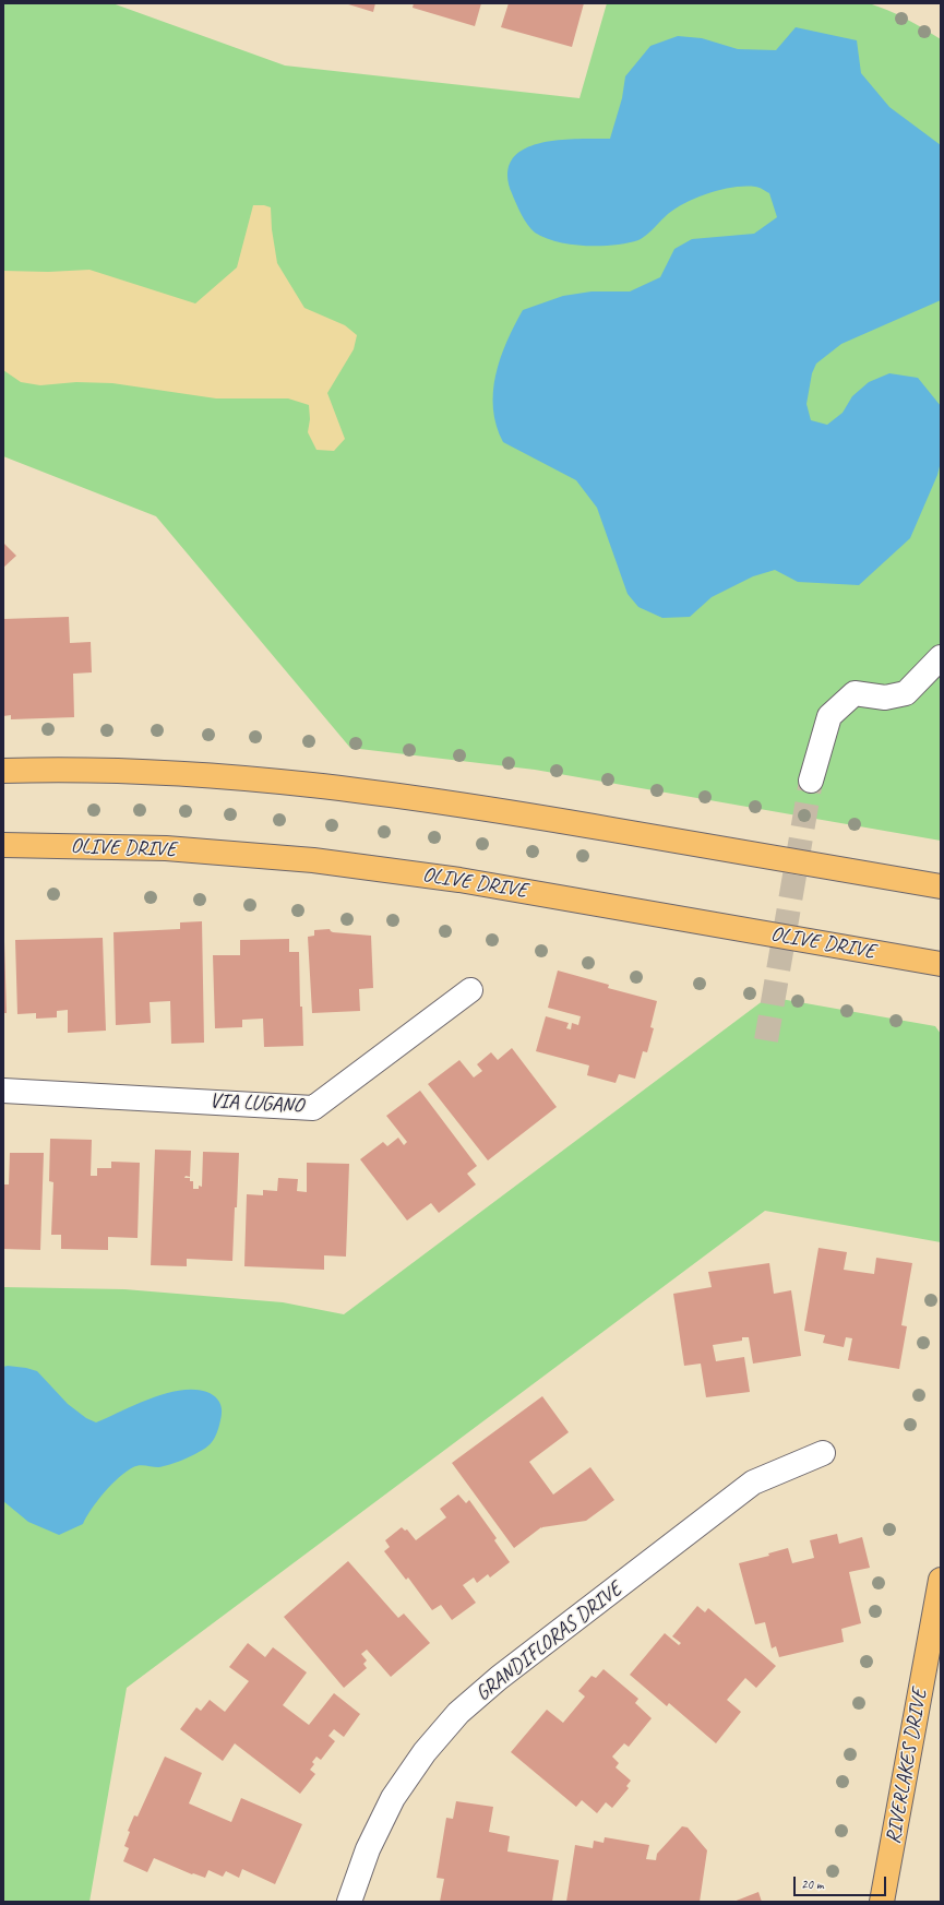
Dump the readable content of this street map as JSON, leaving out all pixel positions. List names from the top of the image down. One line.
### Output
{"streets":{"main road":["OLIVE DRIVE","RIVERLAKES DRIVE"],"street":["VIA LUGANO","GRANDIFLORAS DRIVE"]},"scale_bar":"20 m"}
